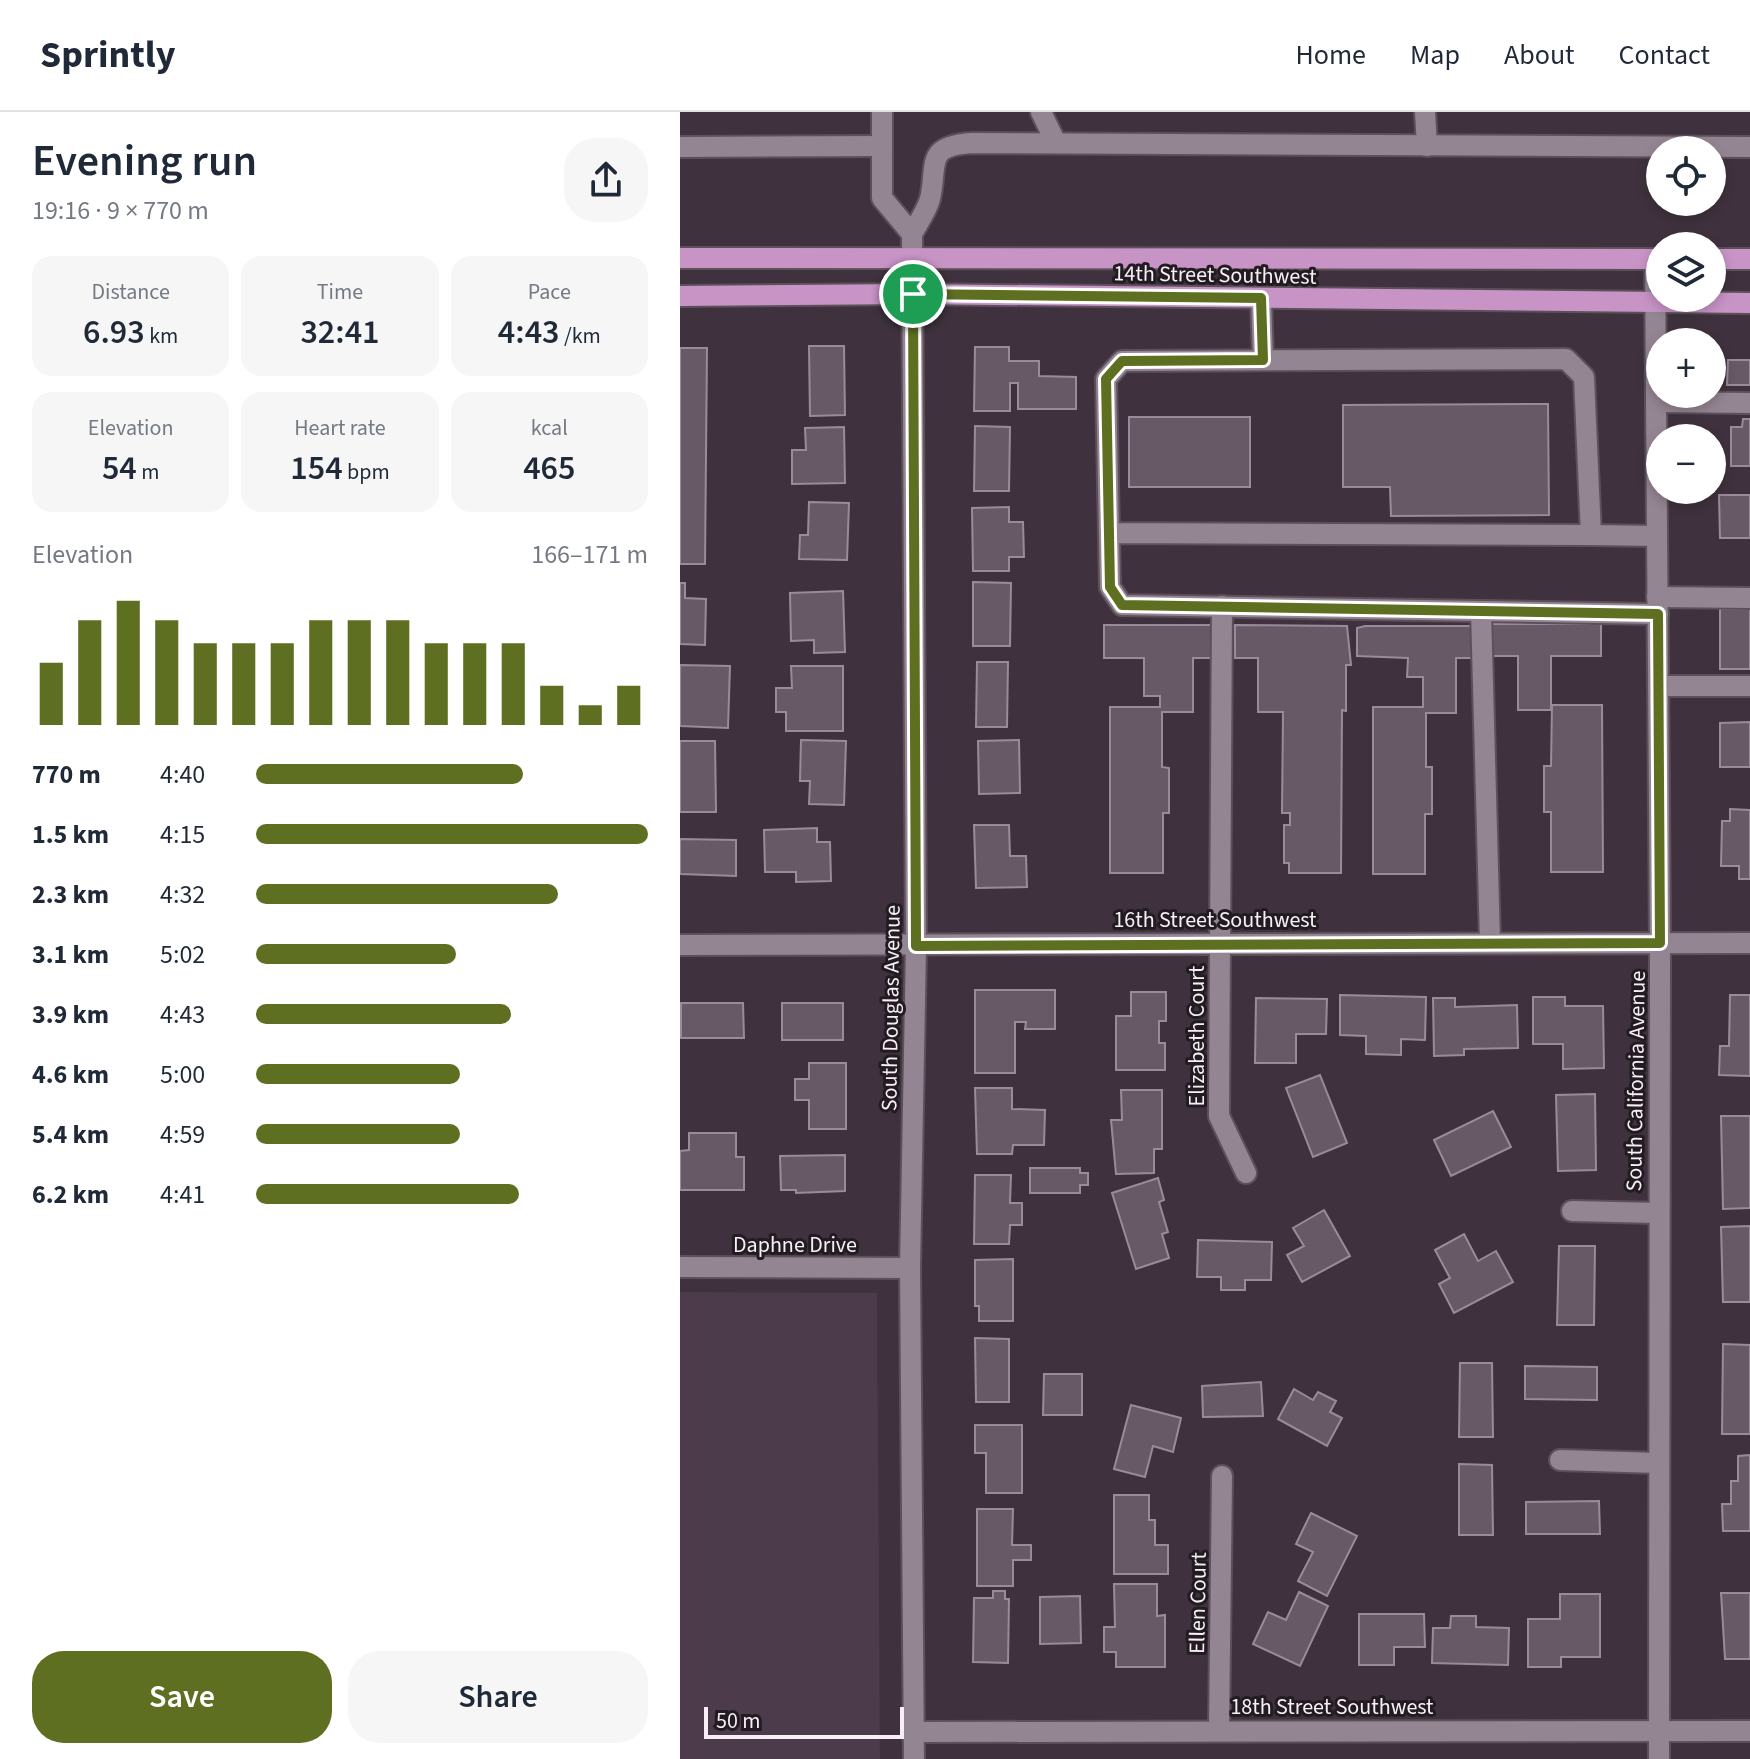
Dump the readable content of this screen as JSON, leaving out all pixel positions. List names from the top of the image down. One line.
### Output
{"streets":{"main road":["14th Street Southwest"],"street":["16th Street Southwest","South Douglas Avenue","Elizabeth Court","South California Avenue","Daphne Drive","Ellen Court","18th Street Southwest"]},"crossings":[["14th Street Southwest","South Douglas Avenue"],["16th Street Southwest","South Douglas Avenue"],["16th Street Southwest","Elizabeth Court"],["16th Street Southwest","South California Avenue"],["South Douglas Avenue","Daphne Drive"],["South Douglas Avenue","18th Street Southwest"],["South California Avenue","18th Street Southwest"],["Ellen Court","18th Street Southwest"]],"scale_bar":"50 m","page":{"header":"Sprintly","nav":["Home","Map","About","Contact"],"heading":["Evening run","19:16 · 9 × 770 m"],"map_buttons":["+","−"],"stats":[["Distance","6.93 km"],["Time","32:41"],["Pace","4:43 /km"],["Elevation","54 m"],["Heart rate","154 bpm"],["kcal","465"]],"chart":["Elevation","166–171 m"],"list":[{"name":"770 m","note":"4:40"},{"name":"1.5 km","note":"4:15"},{"name":"2.3 km","note":"4:32"},{"name":"3.1 km","note":"5:02"},{"name":"3.9 km","note":"4:43"},{"name":"4.6 km","note":"5:00"},{"name":"5.4 km","note":"4:59"},{"name":"6.2 km","note":"4:41"}],"buttons":["Save","Share"],"scale":"50 m"}}
